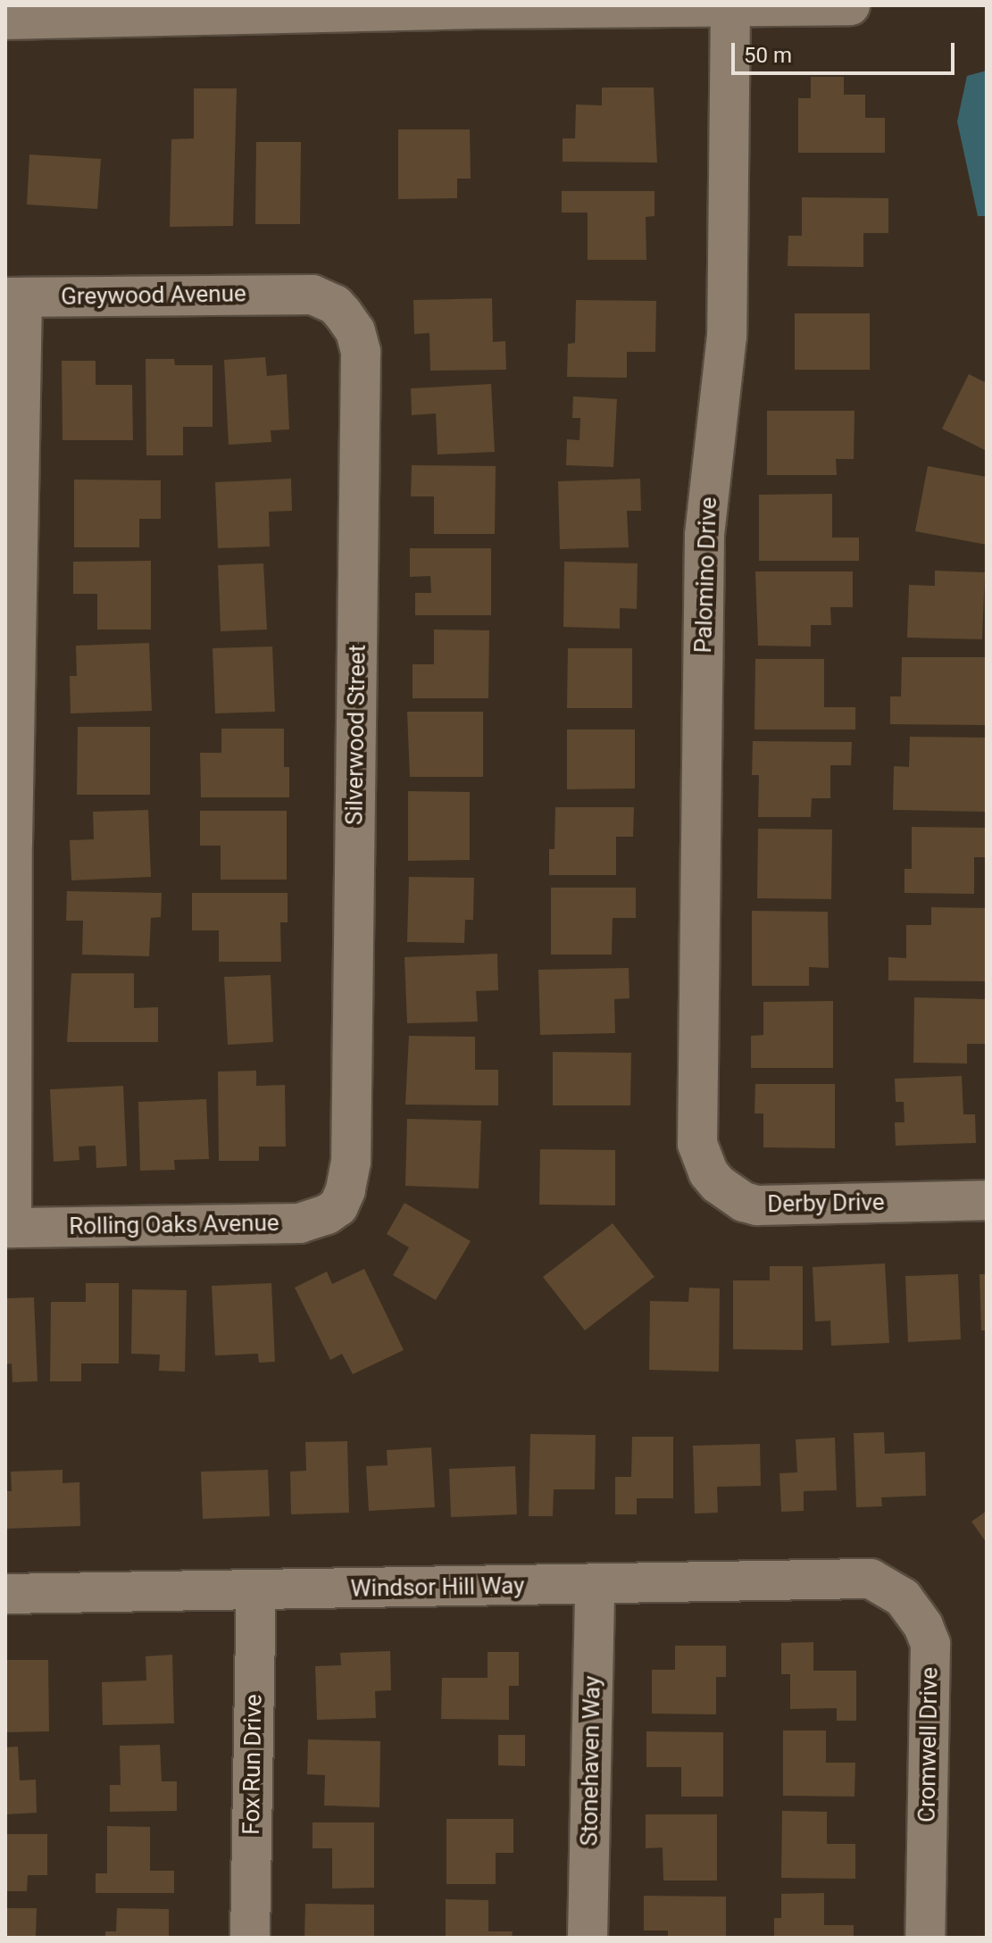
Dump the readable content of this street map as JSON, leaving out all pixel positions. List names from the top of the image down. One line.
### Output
{"streets":{"street":["Greywood Avenue","Palomino Drive","Silverwood Street","Derby Drive","Rolling Oaks Avenue","Windsor Hill Way","Cromwell Drive","Stonehaven Way","Fox Run Drive"]},"crossings":[["Greywood Avenue","Silverwood Street"],["Palomino Drive","Derby Drive"],["Silverwood Street","Rolling Oaks Avenue"],["Windsor Hill Way","Cromwell Drive"],["Windsor Hill Way","Stonehaven Way"],["Windsor Hill Way","Fox Run Drive"]],"scale_bar":"50 m"}
